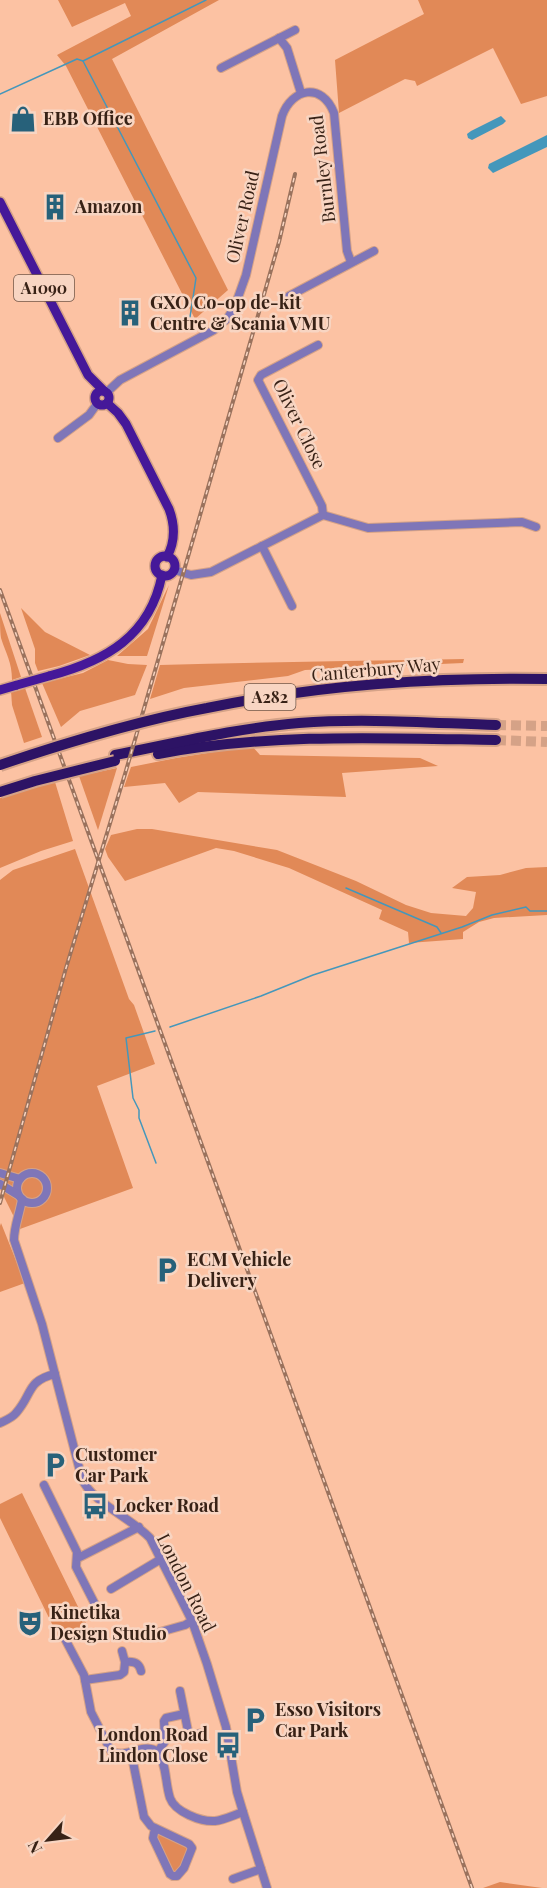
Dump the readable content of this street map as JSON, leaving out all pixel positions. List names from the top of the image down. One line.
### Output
{"streets":{"highway":["Canterbury Way","A282"],"main road":["A1090"],"street":["Burnley Road","Oliver Road","Oliver Close","London Road"]},"crossings":[["Burnley Road","Oliver Road"],["Oliver Road","A1090"]],"places":{"shop":["EBB Office"],"building":["Amazon","GXO Co-op de-kit Centre & Scania VMU"],"parking":["ECM Vehicle Delivery","Customer Car Park","Esso Visitors Car Park"],"bus stop":["Locker Road","London Road Lindon Close"],"theatre":["Kinetika Design Studio"]},"north":"bottom left"}
